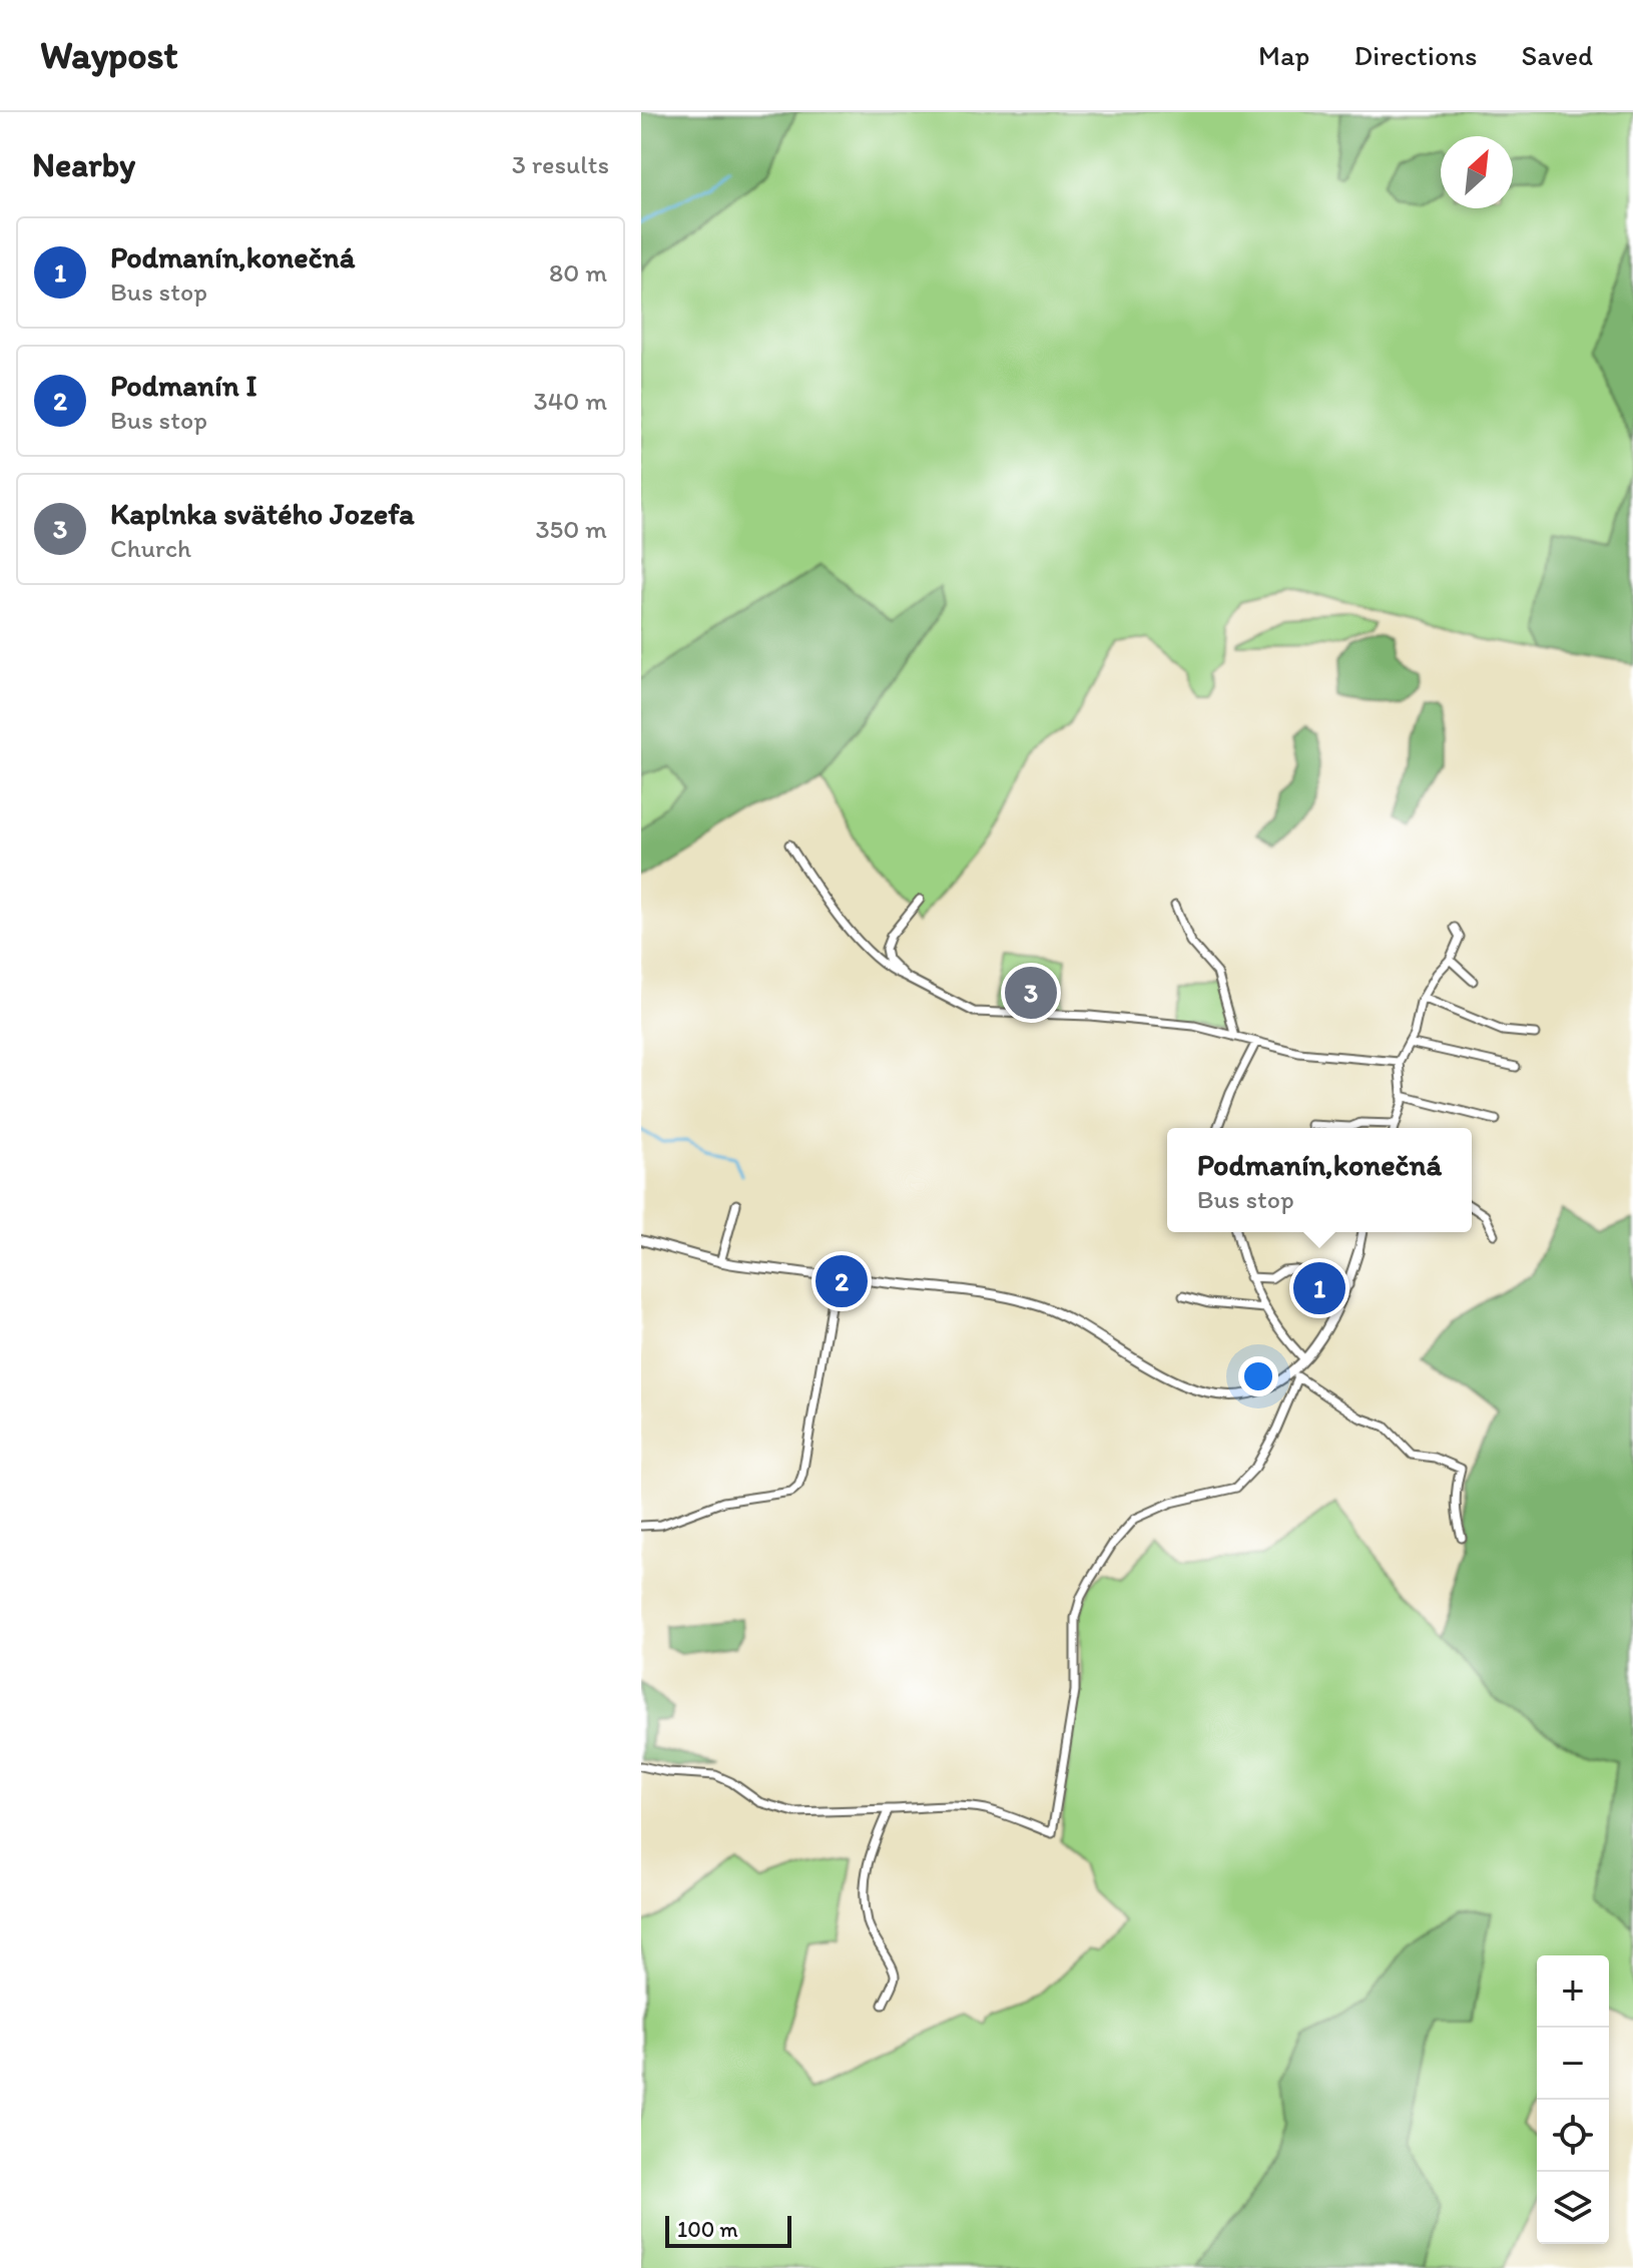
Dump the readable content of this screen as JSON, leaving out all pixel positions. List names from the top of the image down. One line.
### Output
{"scale_bar":"100 m","north":"top right","page":{"header":"Waypost","nav":["Map","Directions","Saved"],"heading":["Nearby","3 results"],"list":[{"mark":"1","name":"Podmanín,konečná","note":"Bus stop","value":"80 m"},{"mark":"2","name":"Podmanín I","note":"Bus stop","value":"340 m"},{"mark":"3","name":"Kaplnka svätého Jozefa","note":"Church","value":"350 m"}],"pins":["3","2","1"],"popup":["Podmanín,konečná","Bus stop"],"map_buttons":["+","−"],"scale":"100 m"}}
